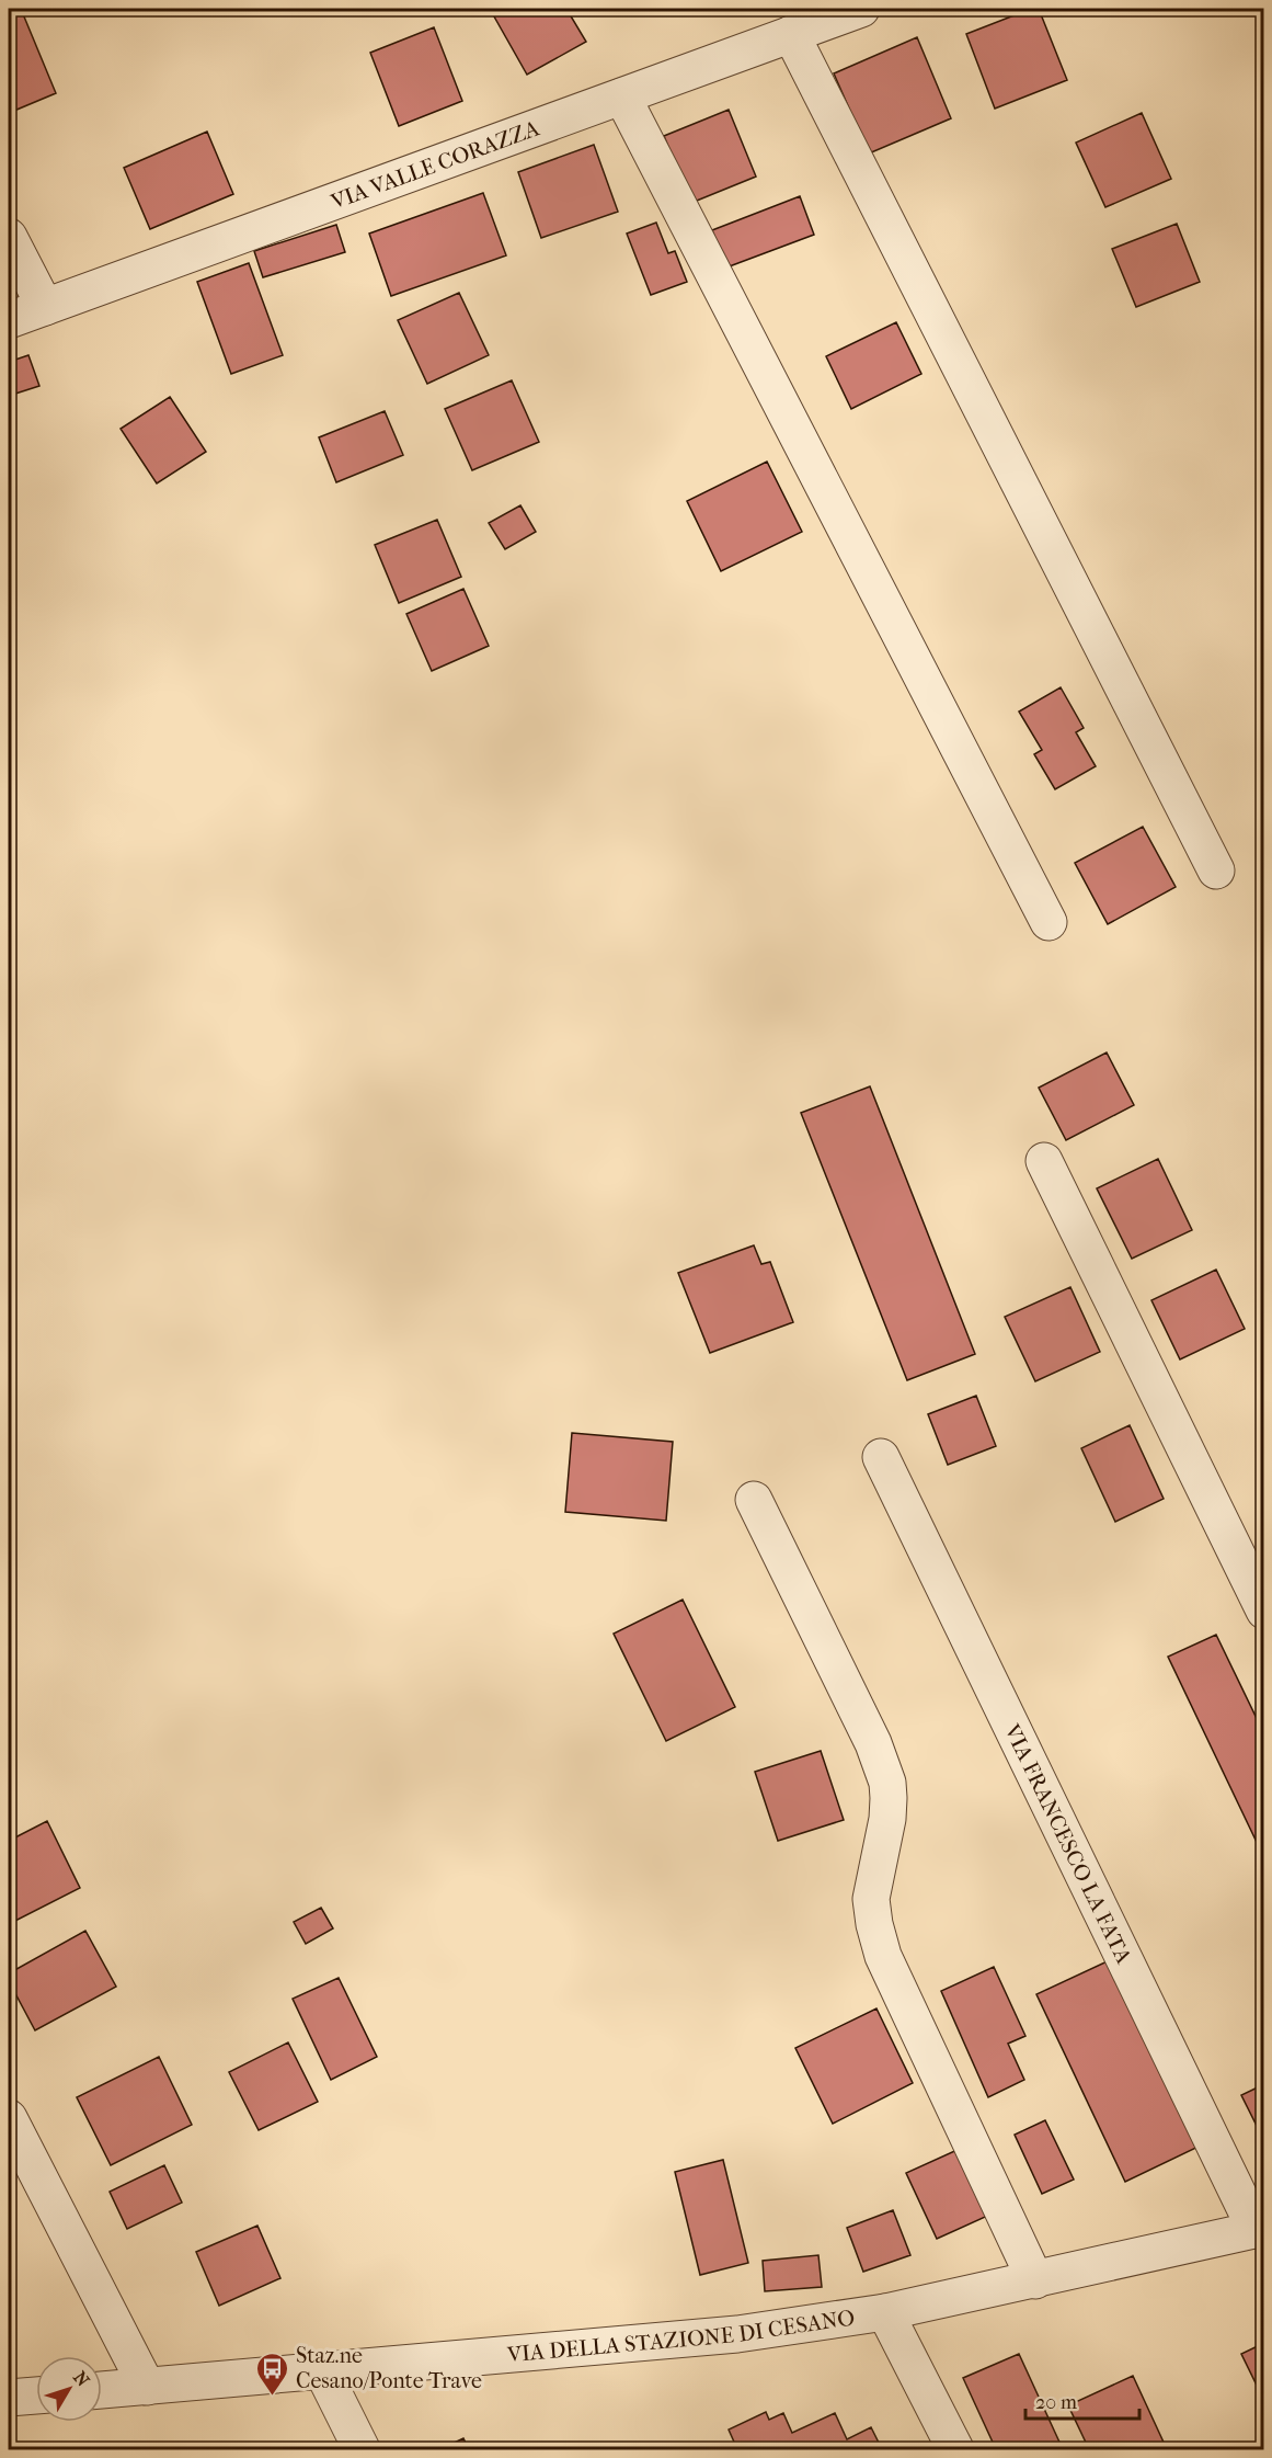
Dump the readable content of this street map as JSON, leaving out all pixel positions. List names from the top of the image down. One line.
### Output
{"streets":{"street":["VIA VALLE CORAZZA","VIA FRANCESCO LA FATA","VIA DELLA STAZIONE DI CESANO"]},"crossings":[["VIA FRANCESCO LA FATA","VIA DELLA STAZIONE DI CESANO"]],"places":{"bus stop":["Staz.ne Cesano/Ponte Trave"]},"scale_bar":"20 m","north":"top right"}
